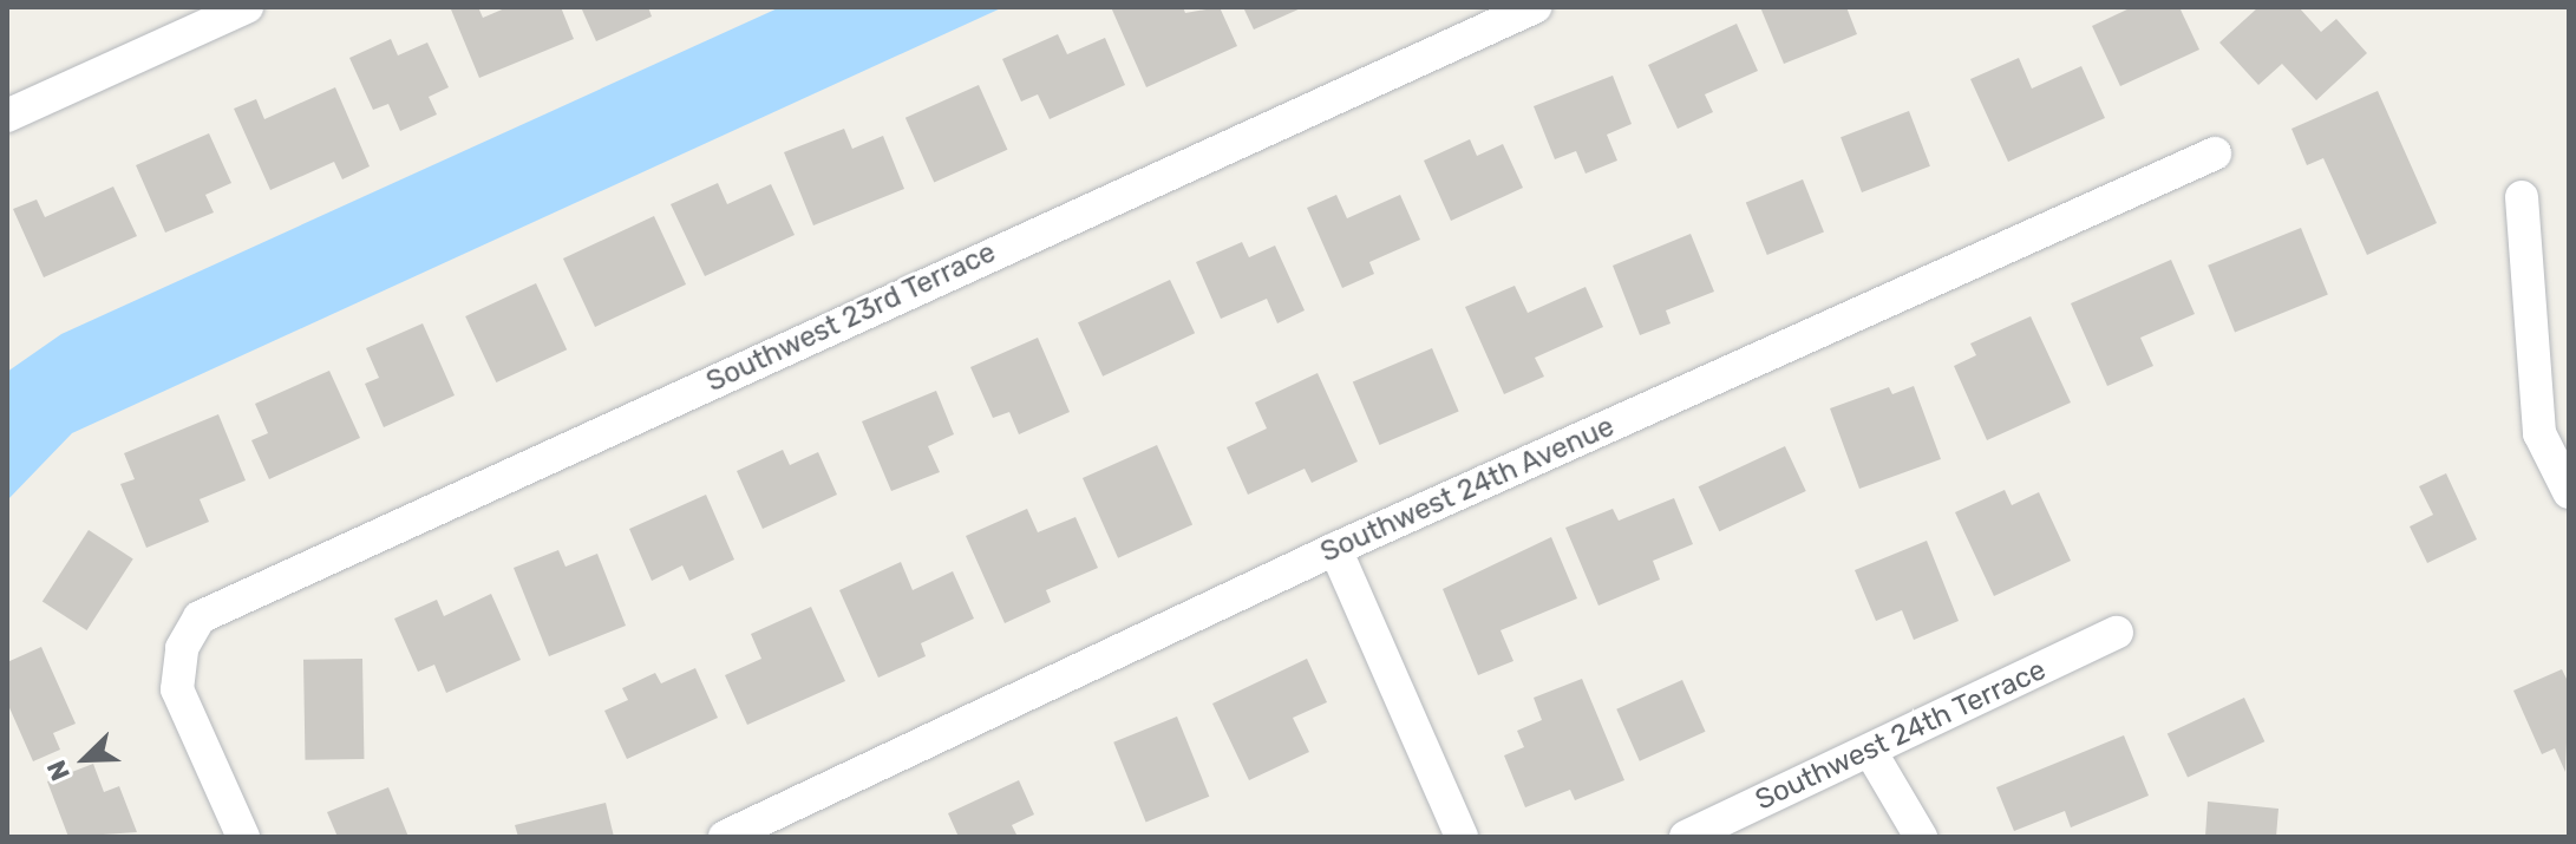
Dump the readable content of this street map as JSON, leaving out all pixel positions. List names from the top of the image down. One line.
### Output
{"streets":{"street":["Southwest 23rd Terrace","Southwest 24th Avenue","Southwest 24th Terrace"]},"north":"bottom left"}
